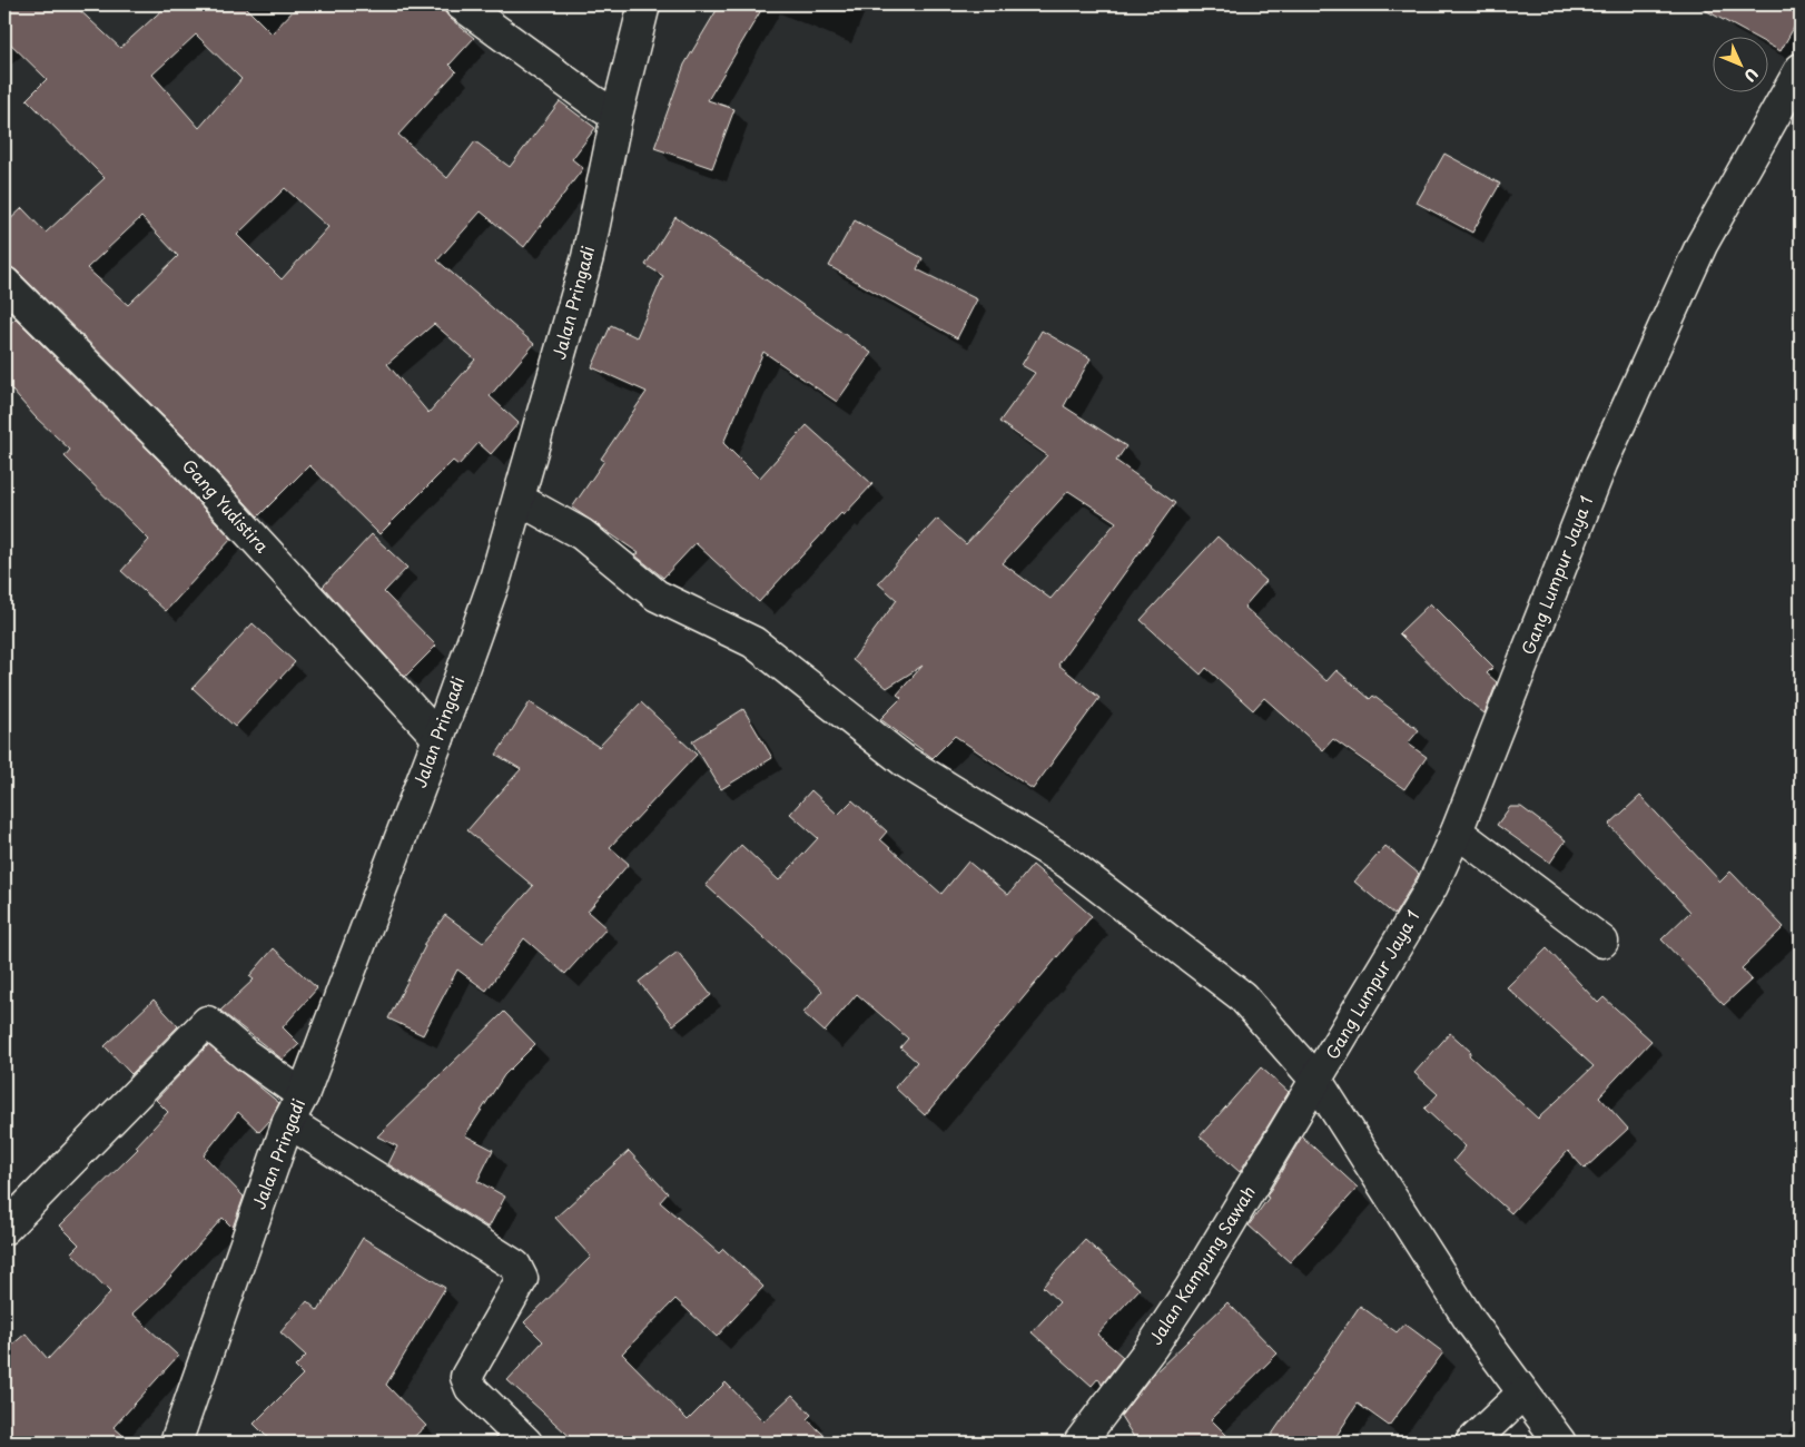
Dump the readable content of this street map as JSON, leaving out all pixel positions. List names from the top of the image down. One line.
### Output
{"streets":{"street":["Jalan Pringadi","Gang Yudistira","Gang Lumpur Jaya 1","Jalan Kampung Sawah"]},"crossings":[["Jalan Pringadi","Gang Yudistira"],["Gang Lumpur Jaya 1","Jalan Kampung Sawah"]],"north":"bottom right"}
